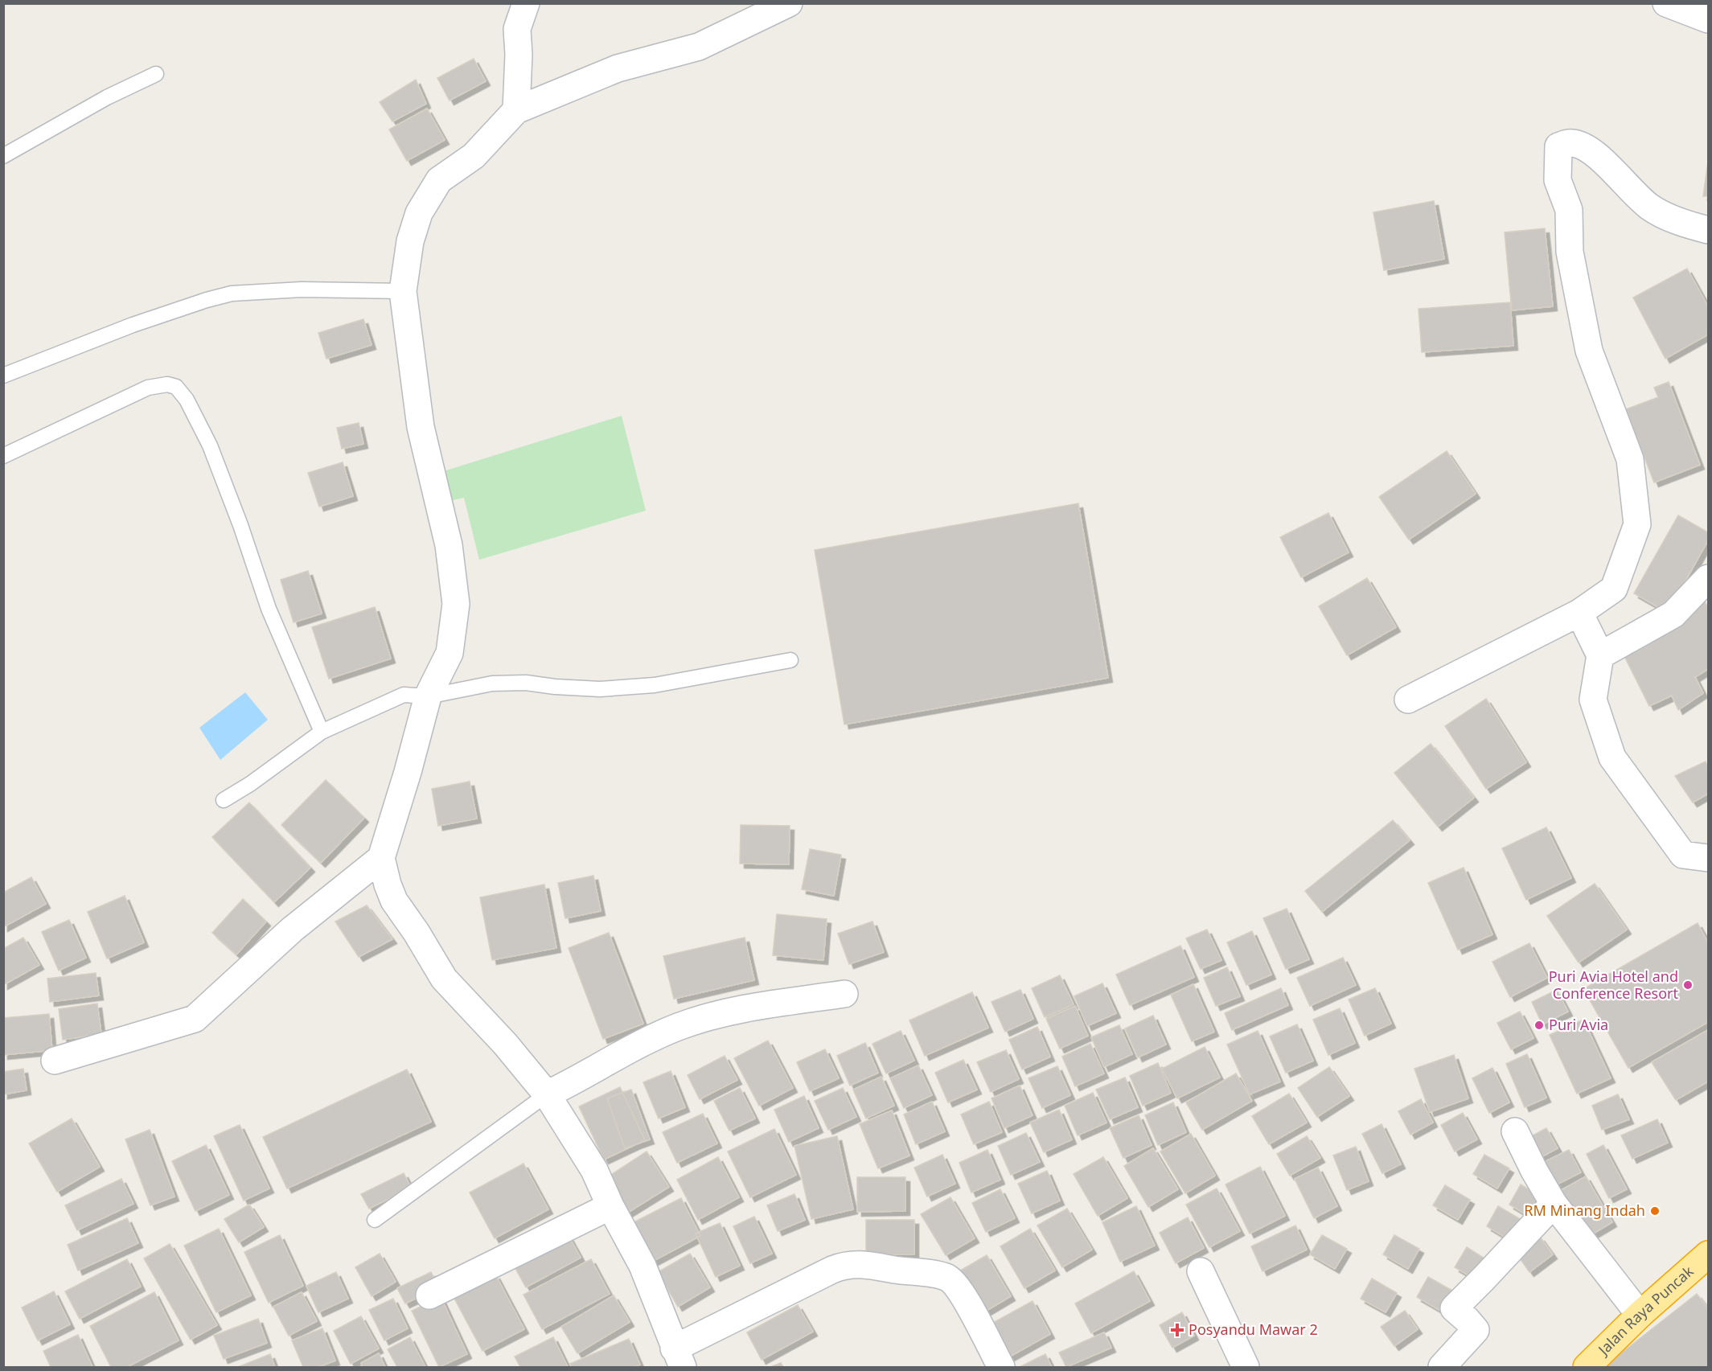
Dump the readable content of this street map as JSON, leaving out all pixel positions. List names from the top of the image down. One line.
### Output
{"streets":{"highway":["Jalan Raya Puncak"]},"places":{"other":["Puri Avia Hotel and Conference Resort","Puri Avia","RM Minang Indah"],"health":["Posyandu Mawar 2"]}}
